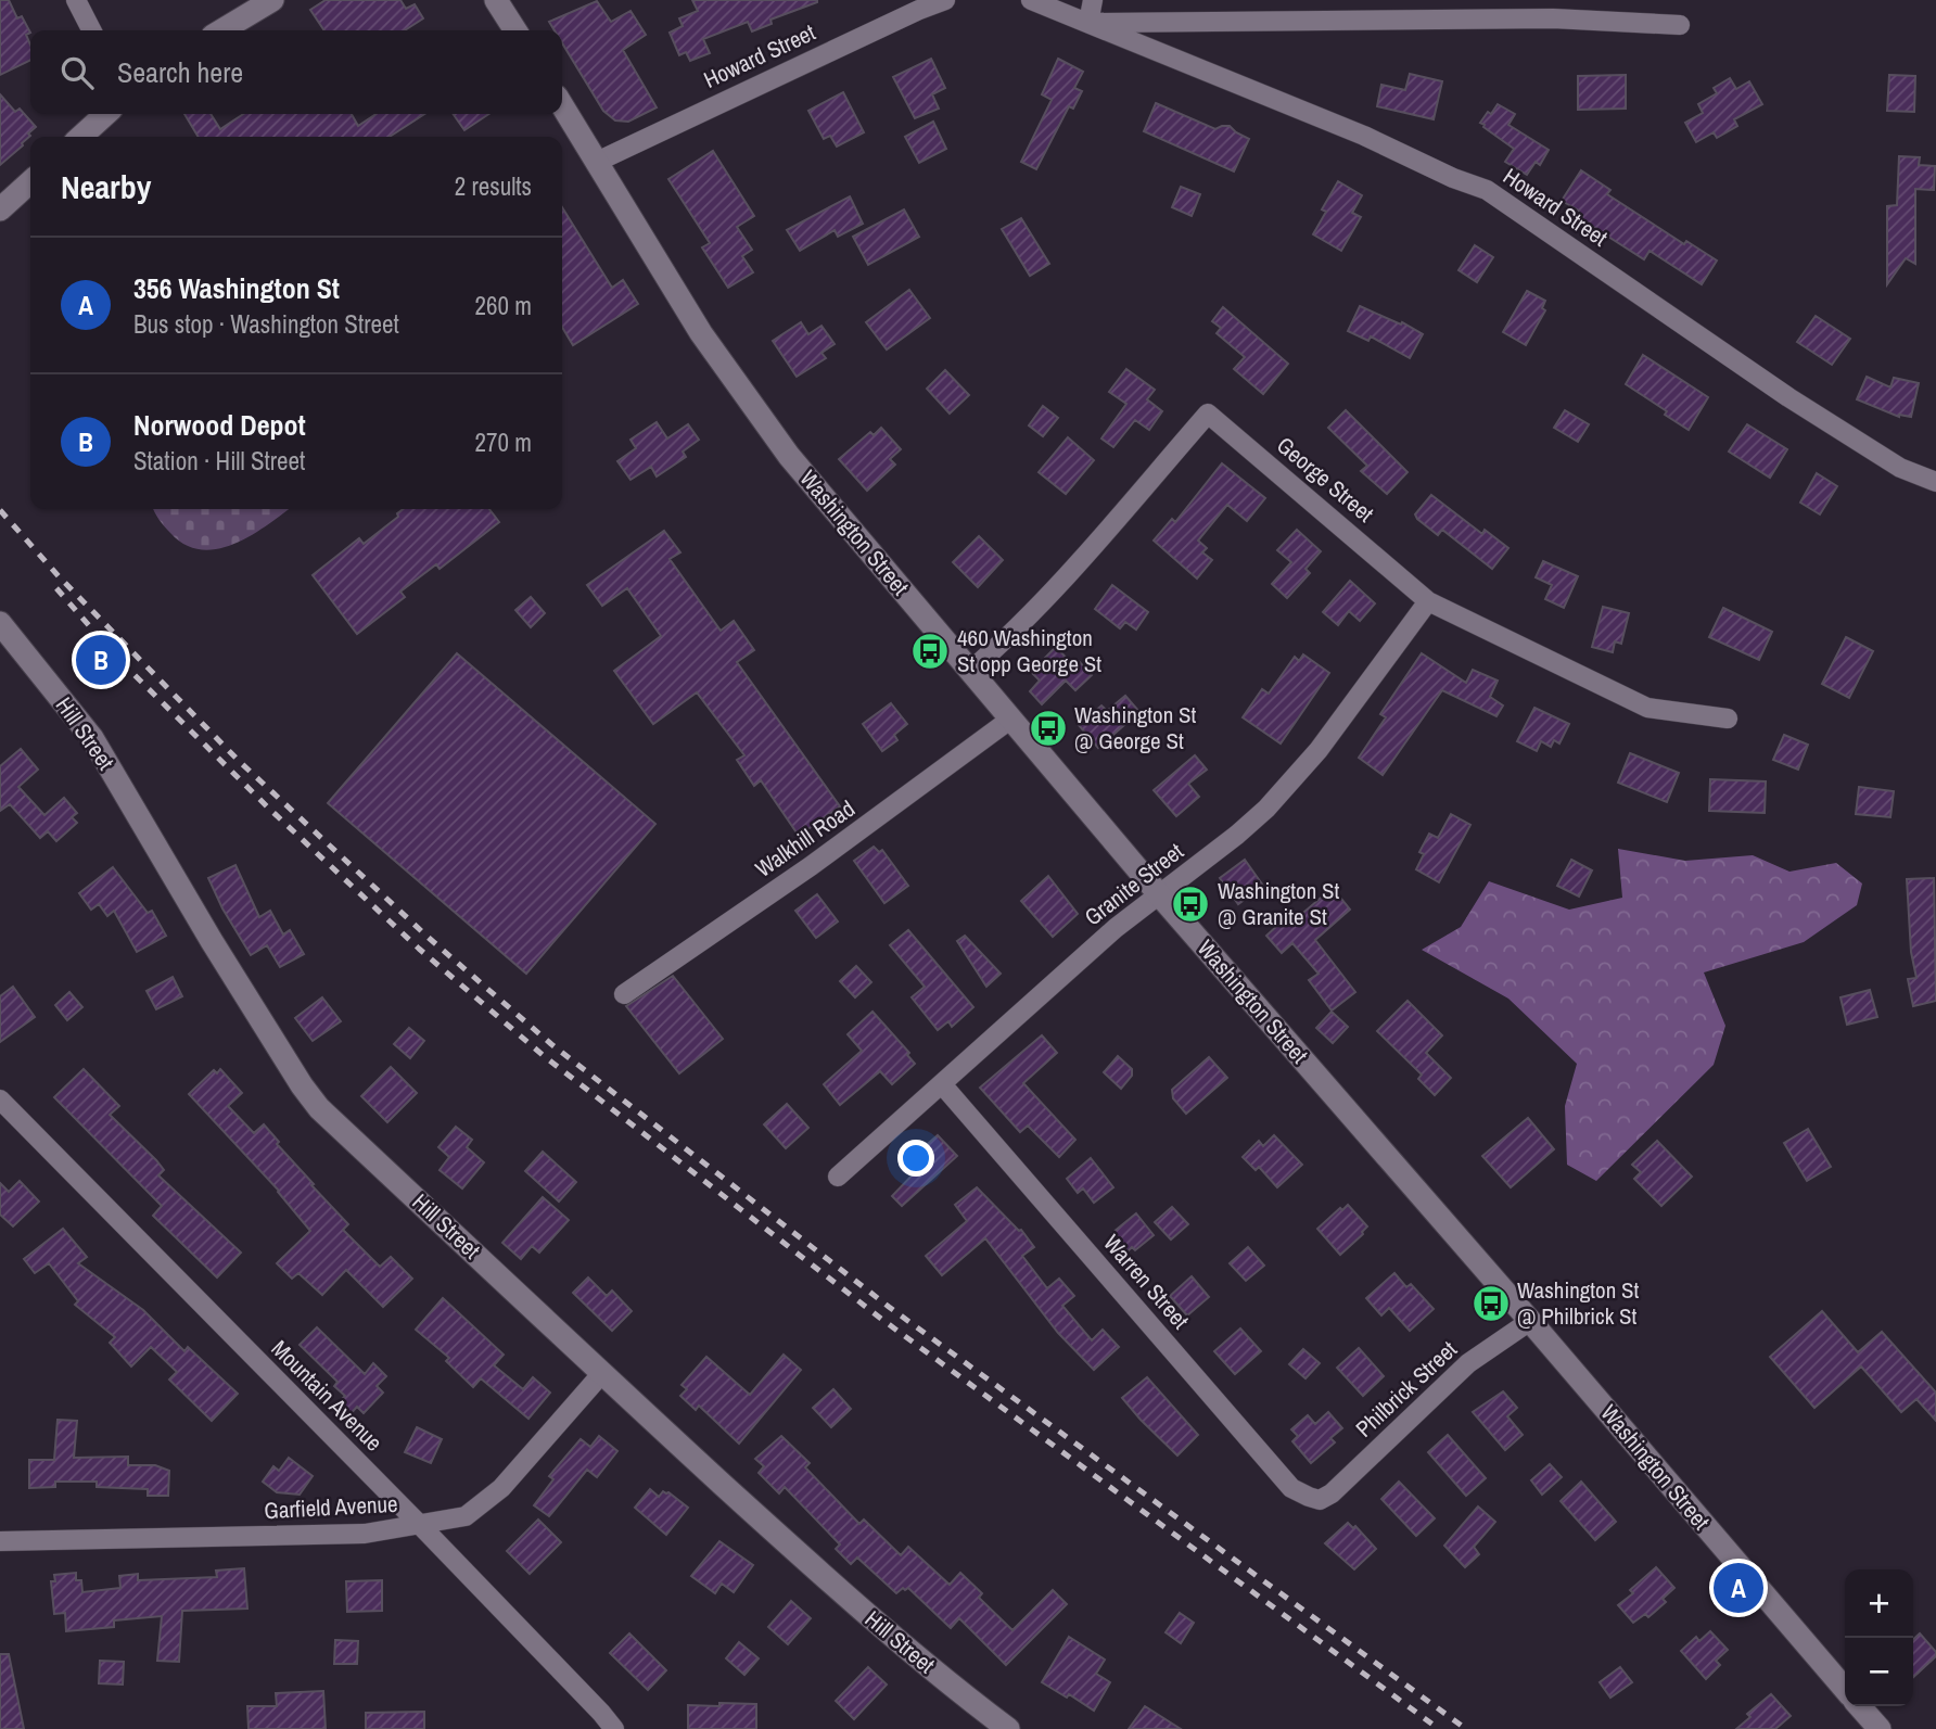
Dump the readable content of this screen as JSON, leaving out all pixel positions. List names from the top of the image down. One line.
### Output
{"streets":{"main road":["Washington Street","Hill Street"],"street":["Howard Street","George Street","Walkhill Road","Granite Street","Warren Street","Philbrick Street","Mountain Avenue","Garfield Avenue"]},"crossings":[["Howard Street","Washington Street"],["George Street","Washington Street"],["George Street","Granite Street"],["Washington Street","Walkhill Road"],["Washington Street","Granite Street"],["Washington Street","Philbrick Street"],["Hill Street","Garfield Avenue"],["Granite Street","Warren Street"],["Warren Street","Philbrick Street"],["Mountain Avenue","Garfield Avenue"]],"places":{"bus stop":["460 Washington St opp George St","Washington St @ George St","Washington St @ Granite St","Washington St @ Philbrick St"]},"page":{"search":"Search here","heading":["Nearby","2 results"],"list":[{"mark":"A","name":"356 Washington St","note":"Bus stop · Washington Street","value":"260 m"},{"mark":"B","name":"Norwood Depot","note":"Station · Hill Street","value":"270 m"}],"pins":["B","A"],"map_buttons":["+","−"]}}
